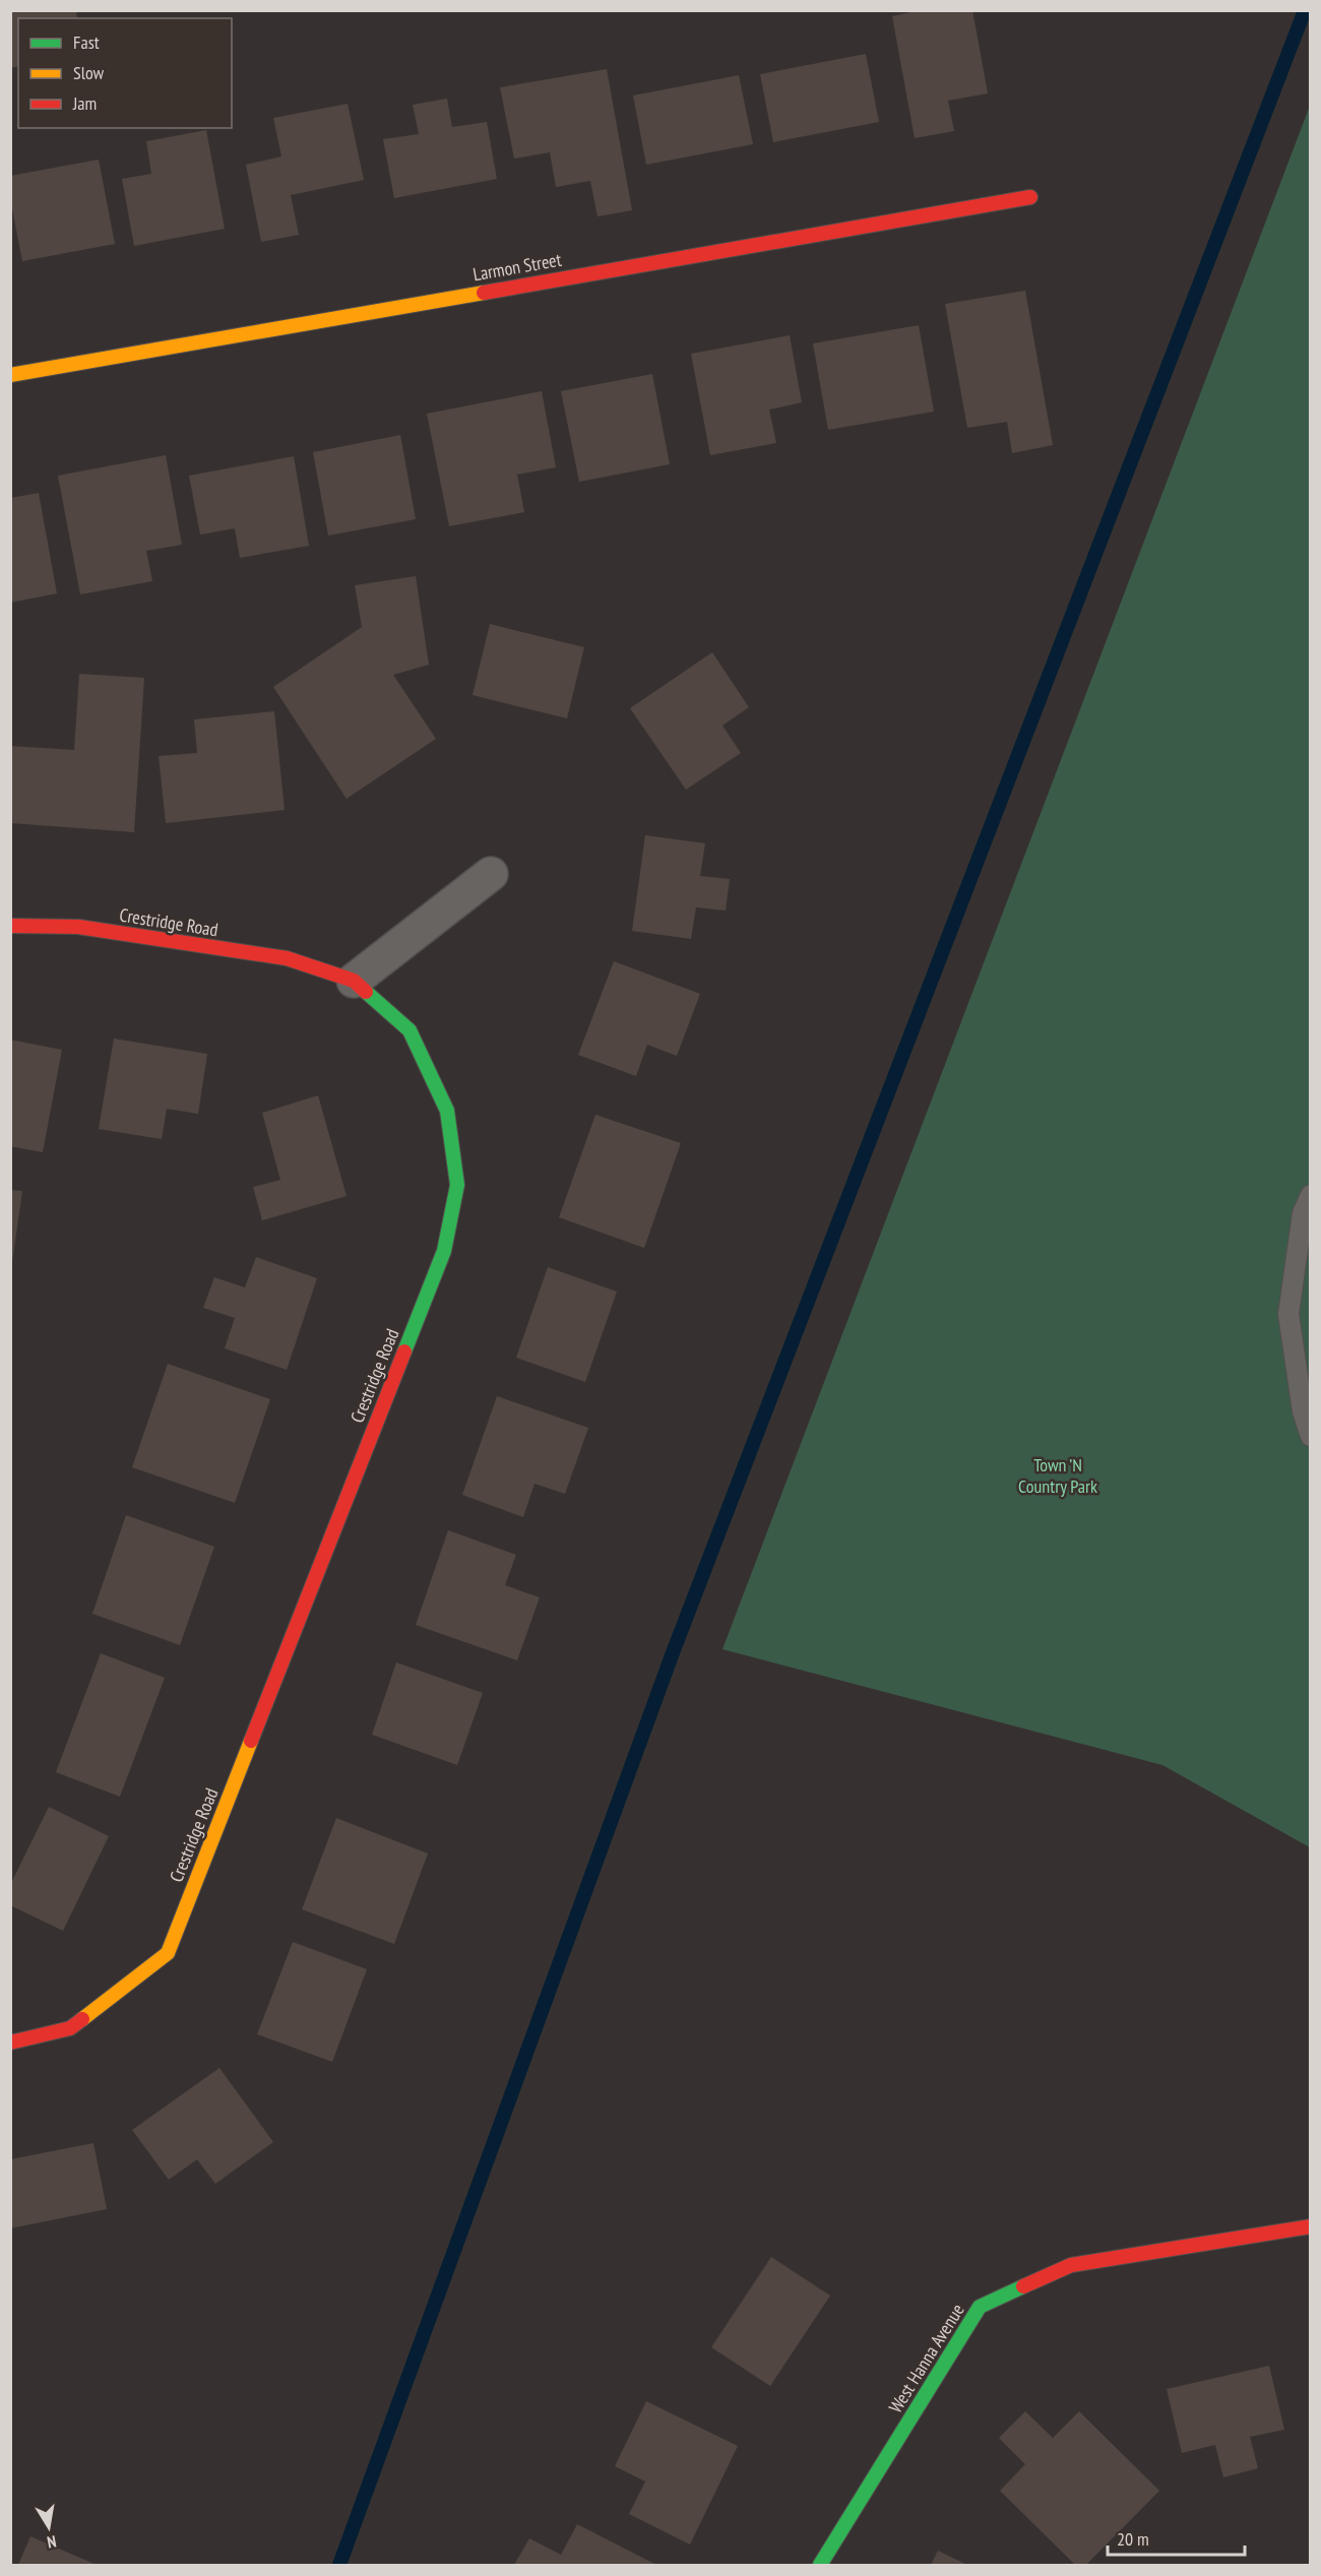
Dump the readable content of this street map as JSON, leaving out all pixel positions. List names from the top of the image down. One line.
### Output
{"streets":{"street":["Larmon Street","Crestridge Road","West Hanna Avenue"]},"parks":["Town ’N Country Park"],"legend":["Fast","Slow","Jam"],"scale_bar":"20 m","north":"bottom"}
